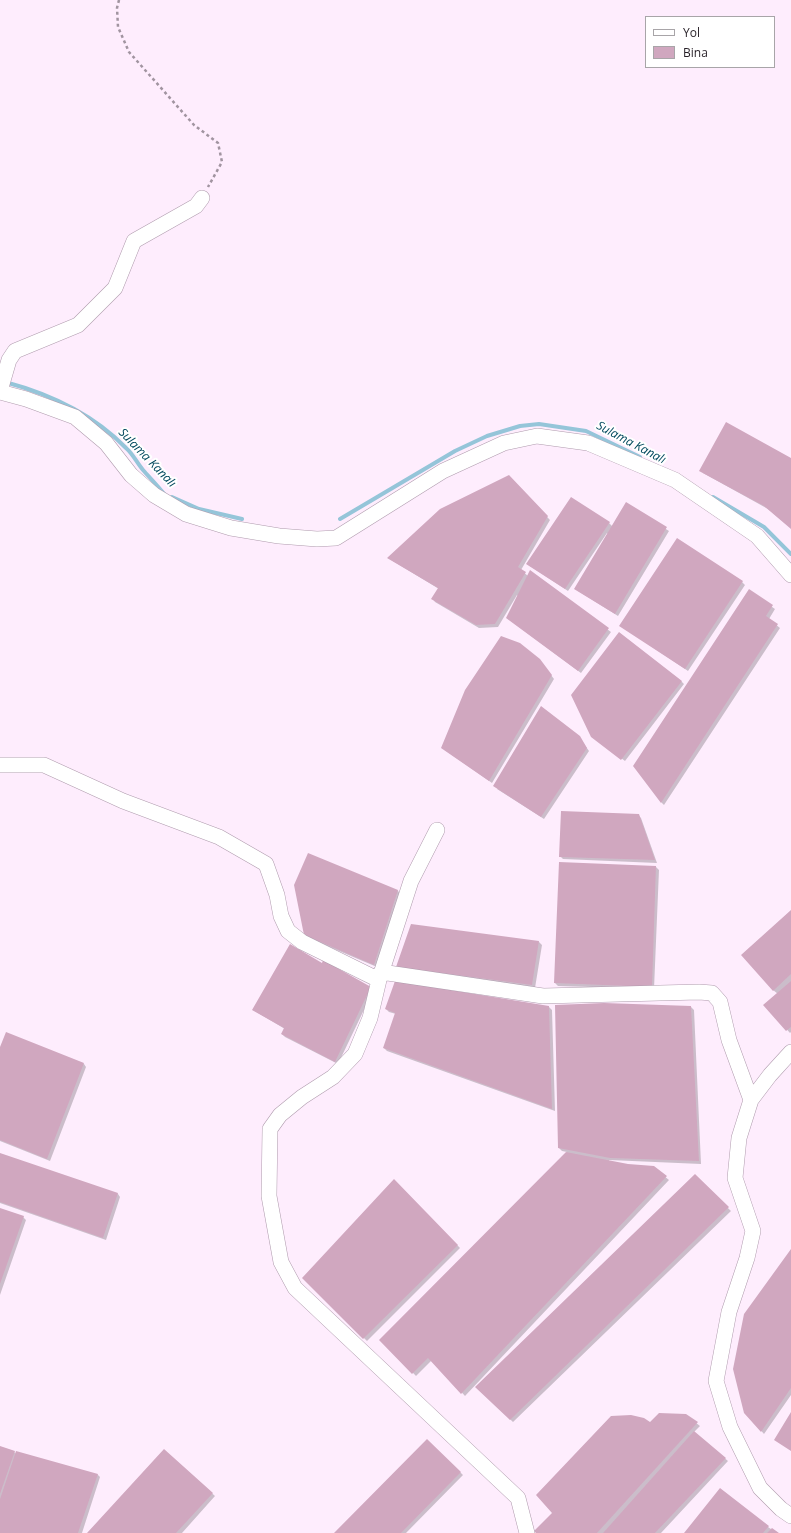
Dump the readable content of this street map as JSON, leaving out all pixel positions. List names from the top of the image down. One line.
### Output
{"water":["Sulama Kanalı"],"legend":["Yol","Bina"]}
